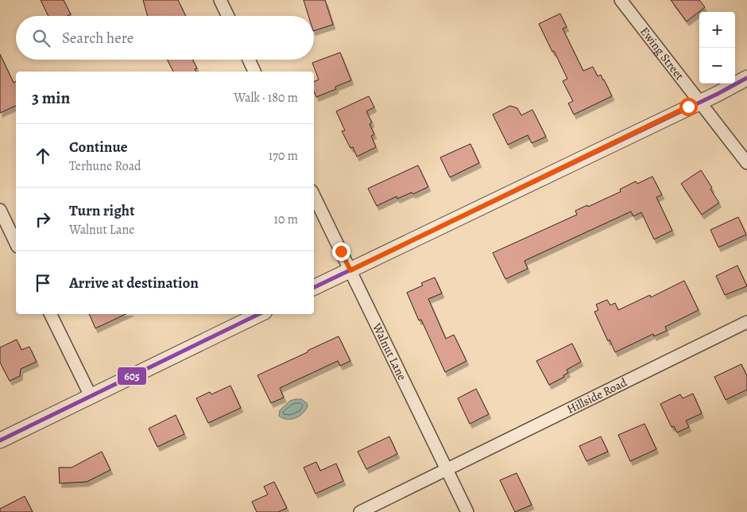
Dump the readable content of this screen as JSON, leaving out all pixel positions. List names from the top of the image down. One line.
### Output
{"streets":{"street":["Ewing Street","Walnut Lane","Hillside Road"]},"crossings":[["Walnut Lane","Hillside Road"]],"lines":["transit line 605"],"page":{"map_buttons":["+","−"],"search":"Search here","heading":["3 min","Walk · 180 m"],"list":[["Continue","Terhune Road","170 m"],["Turn right","Walnut Lane","10 m"],"Arrive at destination"]}}
